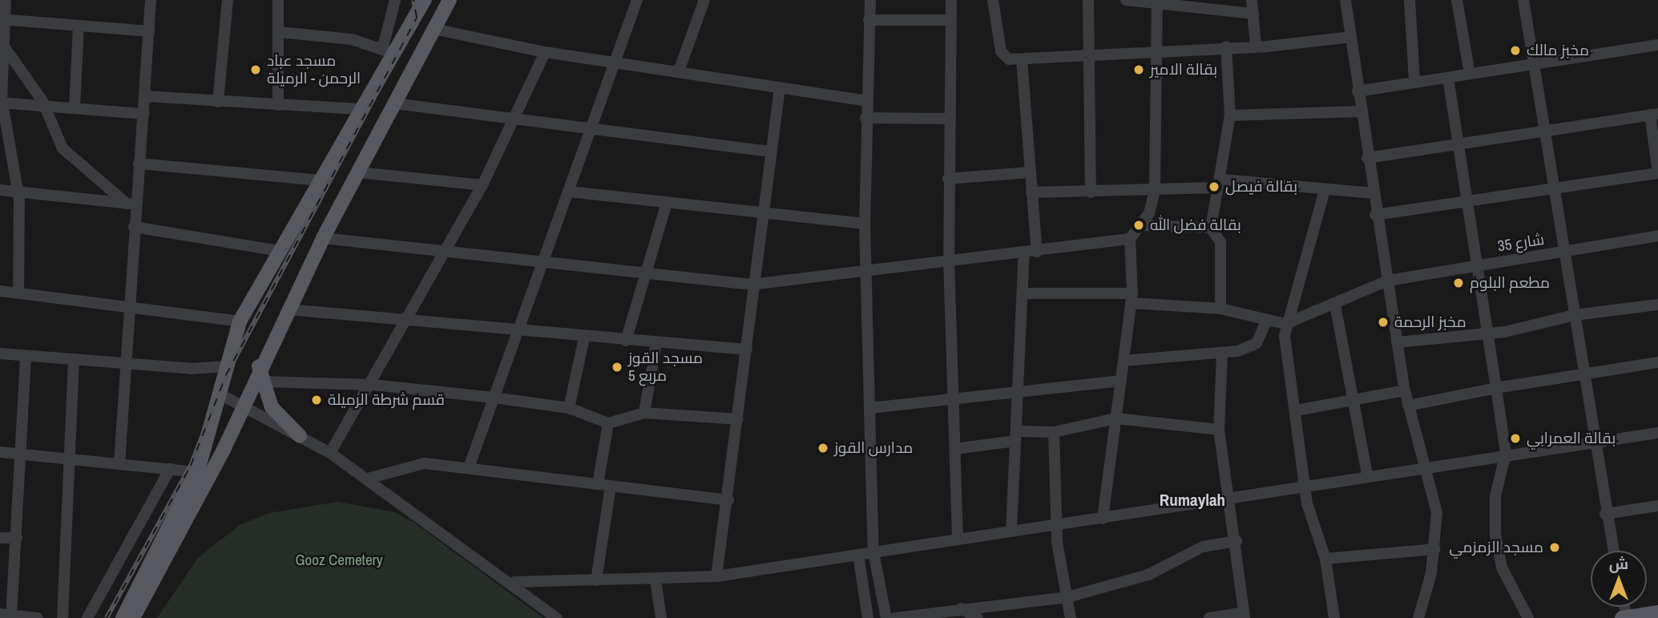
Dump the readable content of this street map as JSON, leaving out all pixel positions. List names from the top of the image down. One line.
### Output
{"streets":{"street":["شارع 35"]},"districts":["Rumaylah"],"parks":["Gooz Cemetery"],"places":["مخبز مالك","مسجد عباد الرحمن - الرميلة","بقالة الامير","بقالة فيصل","بقالة فضل الله","مطعم البلوم","مخبز الرحمة","مسجد القوز مربع 5","قسم شرطة الرميلة","بقالة العمرابي","مدارس القوز","مسجد الزمزمي"],"north":"top"}
